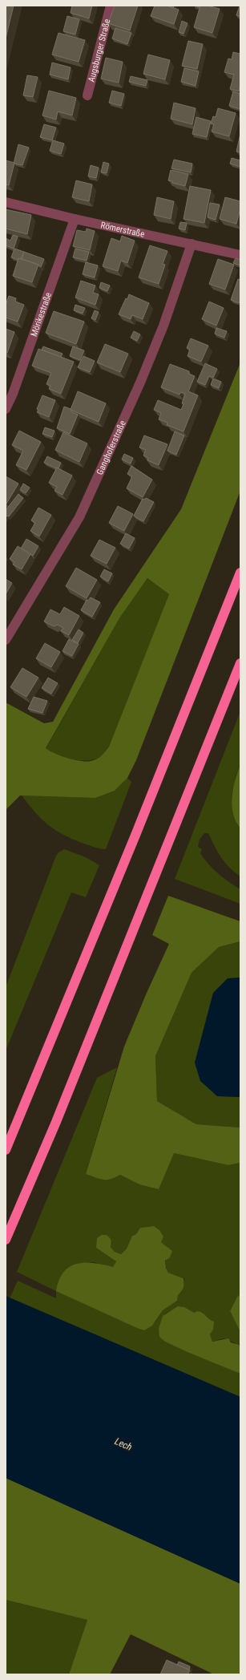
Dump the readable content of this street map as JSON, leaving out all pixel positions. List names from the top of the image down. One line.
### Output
{"streets":{"street":["Augsburger Straße","Römerstraße","Mörikestraße","Ganghoferstraße"]},"crossings":[["Römerstraße","Mörikestraße"],["Römerstraße","Ganghoferstraße"]],"water":["Lech"]}
